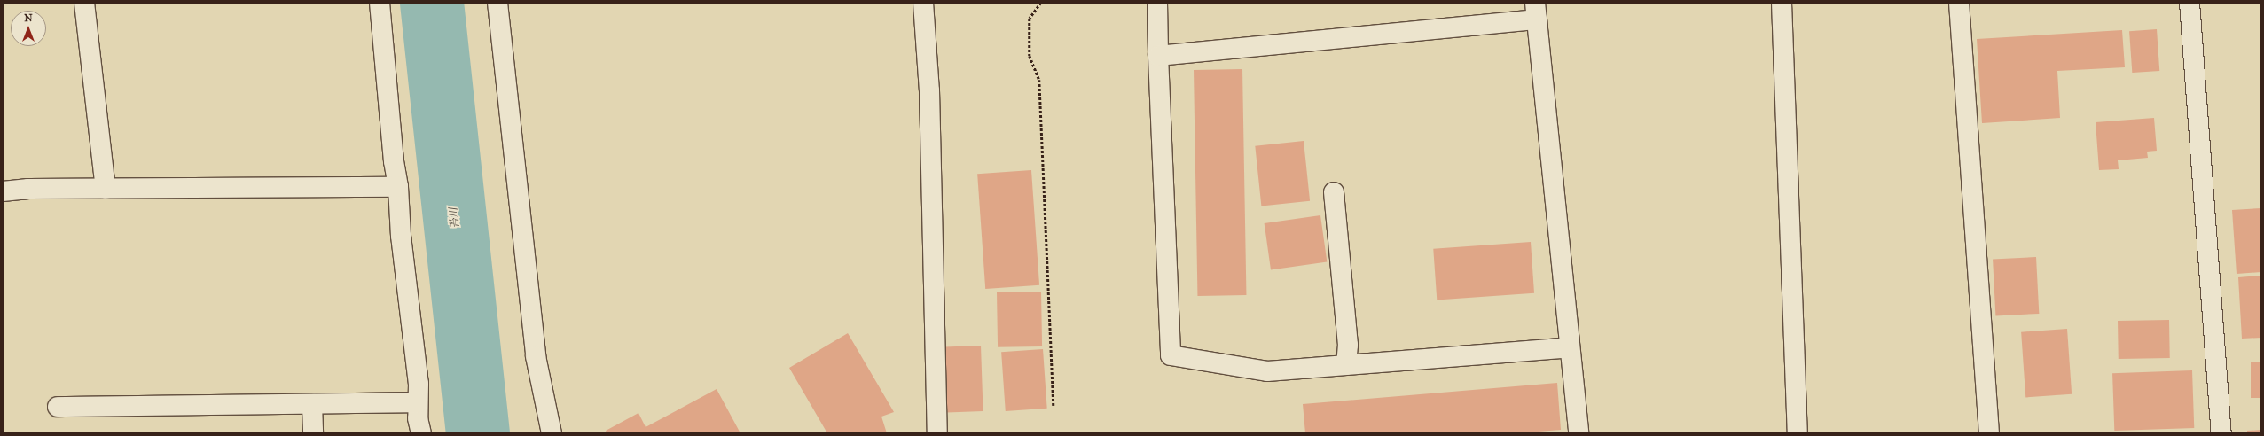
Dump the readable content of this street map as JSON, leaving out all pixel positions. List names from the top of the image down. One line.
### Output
{"water":["苔川"],"north":"top"}
